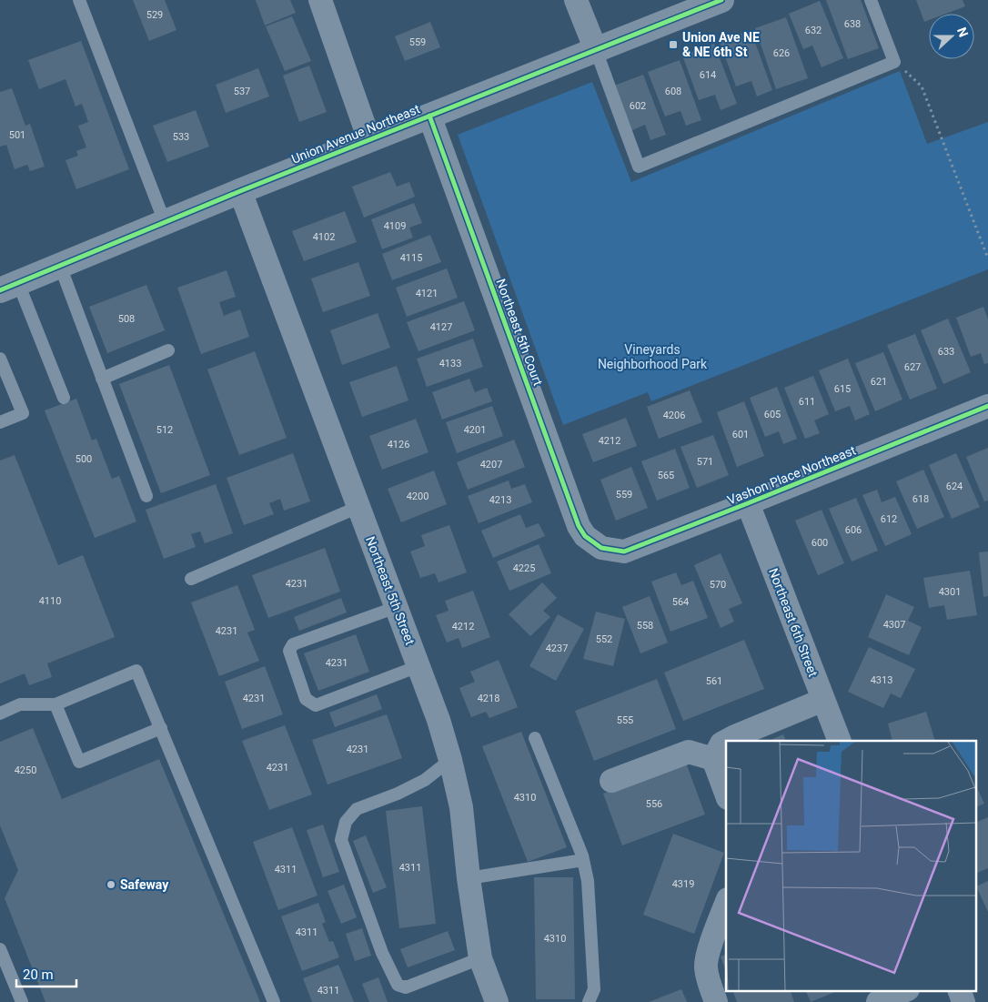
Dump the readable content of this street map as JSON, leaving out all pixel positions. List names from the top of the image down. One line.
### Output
{"streets":{"street":["Union Avenue Northeast","Northeast 5th Court","Vashon Place Northeast","Northeast 5th Street","Northeast 6th Street"]},"crossings":[["Union Avenue Northeast","Northeast 5th Court"],["Union Avenue Northeast","Northeast 5th Street"],["Northeast 5th Court","Vashon Place Northeast"],["Vashon Place Northeast","Northeast 6th Street"]],"parks":["Vineyards Neighborhood Park"],"places":{"transit":["Union Ave NE & NE 6th St"],"other":["Safeway"]},"house_numbers":["529","638","632","559","626","614","537","608","602","501","533","4109","4102","4115","4121","508","4127","633","4133","627","621","615","611","605","4206","512","4201","601","4212","4126","500","571","4207","565","624","559","4200","618","4213","612","606","600","4225","4231","570","4301","4110","564","4307","558","4212","4231","552","4237","4231","4313","561","4231","4218","555","4231","4231","4250","4310","556","4311","4311","4319","4311","4310","4311"],"scale_bar":"20 m","north":"right"}
